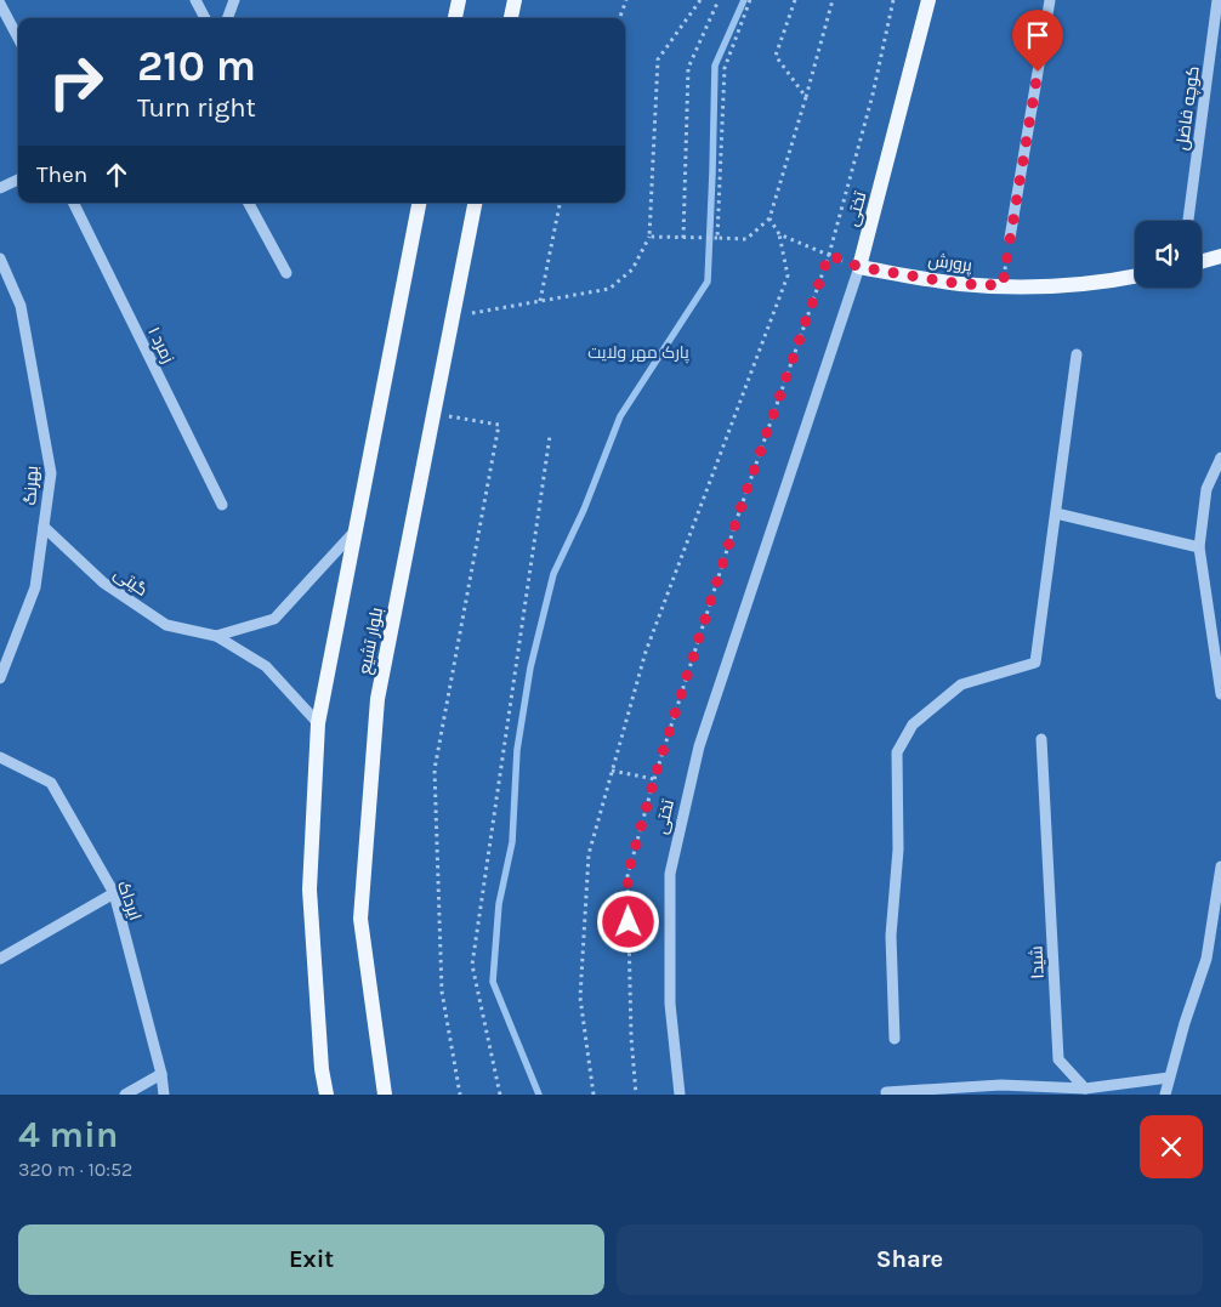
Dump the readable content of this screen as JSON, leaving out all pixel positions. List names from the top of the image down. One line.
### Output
{"streets":{"main road":["تختی","پرورش","بلوار تشیع"],"street":["کوچه فاضل","زمرد ۱","بهرنگ","گیتی","ایرداک","شیدا"]},"crossings":[["تختی","پرورش"],["بهرنگ","گیتی"]],"parks":["پارک مهر ولایت"],"page":{"turn":["210 m","Turn right"],"then":"Then","heading":["4 min","320 m · 10:52"],"buttons":["Exit","Share"]}}
